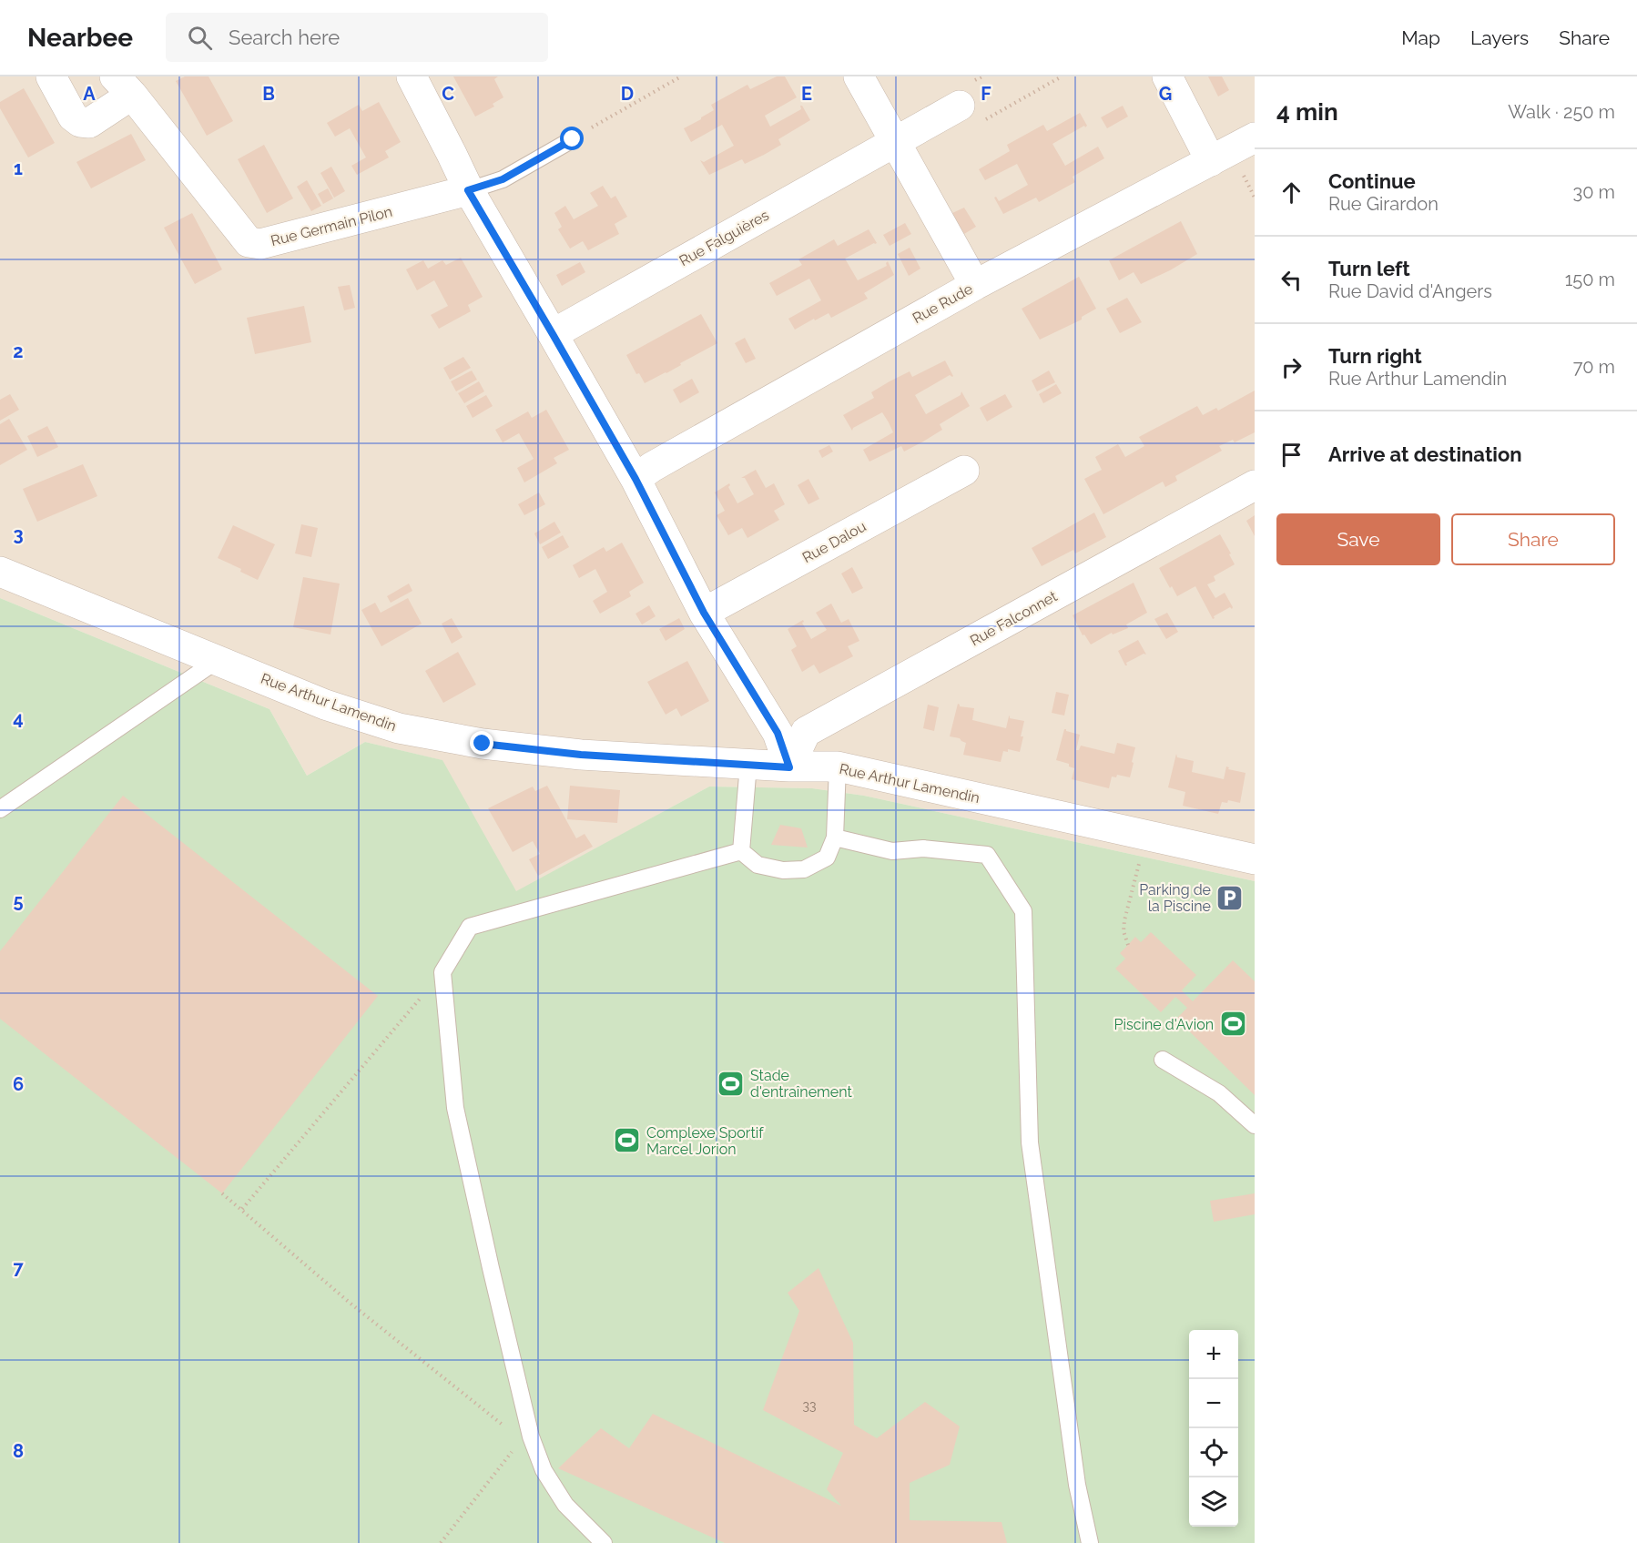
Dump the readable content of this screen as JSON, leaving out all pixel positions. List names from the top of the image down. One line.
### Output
{"streets":{"street":["Rue Germain Pilon","Rue Falguières","Rue Rude","Rue Dalou","Rue Falconnet","Rue Arthur Lamendin"]},"crossings":[["Rue Falconnet","Rue Arthur Lamendin"]],"places":{"parking":["Parking de la Piscine"],"sports":["Piscine d'Avion","Stade d'entraînement","Complexe Sportif Marcel Jorion"]},"house_numbers":["33"],"page":{"header":"Nearbee","search":"Search here","nav":["Map","Layers","Share"],"heading":["4 min","Walk · 250 m"],"list":[["Continue","Rue Girardon","30 m"],["Turn left","Rue David d'Angers","150 m"],["Turn right","Rue Arthur Lamendin","70 m"],"Arrive at destination"],"buttons":["Save","Share"],"map_buttons":["+","−"]},"grid":{"columns":["A","B","C","D","E","F","G"],"rows":["1","2","3","4","5","6","7","8"]}}
